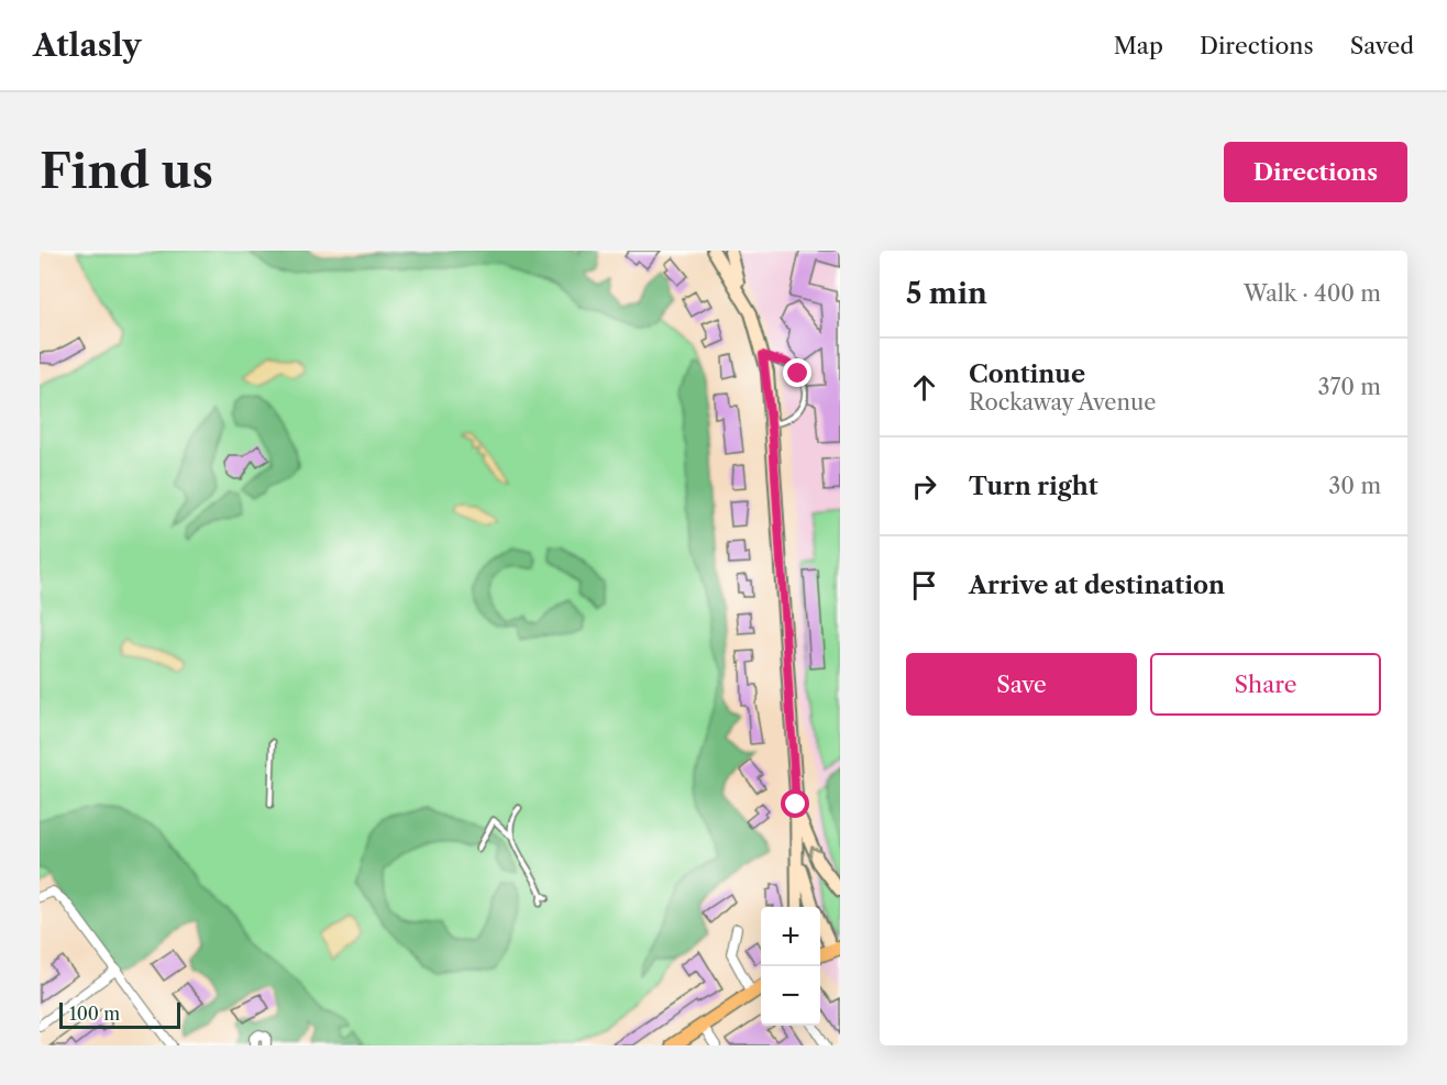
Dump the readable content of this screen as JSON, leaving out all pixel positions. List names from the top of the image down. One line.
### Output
{"scale_bar":"100 m","page":{"header":"Atlasly","nav":["Map","Directions","Saved"],"buttons":["Directions",["Save","Share"]],"title":"Find us","heading":["5 min","Walk · 400 m"],"list":[["Continue","Rockaway Avenue","370 m"],["Turn right","30 m"],"Arrive at destination"],"map_buttons":["+","−"],"scale":"100 m"}}
